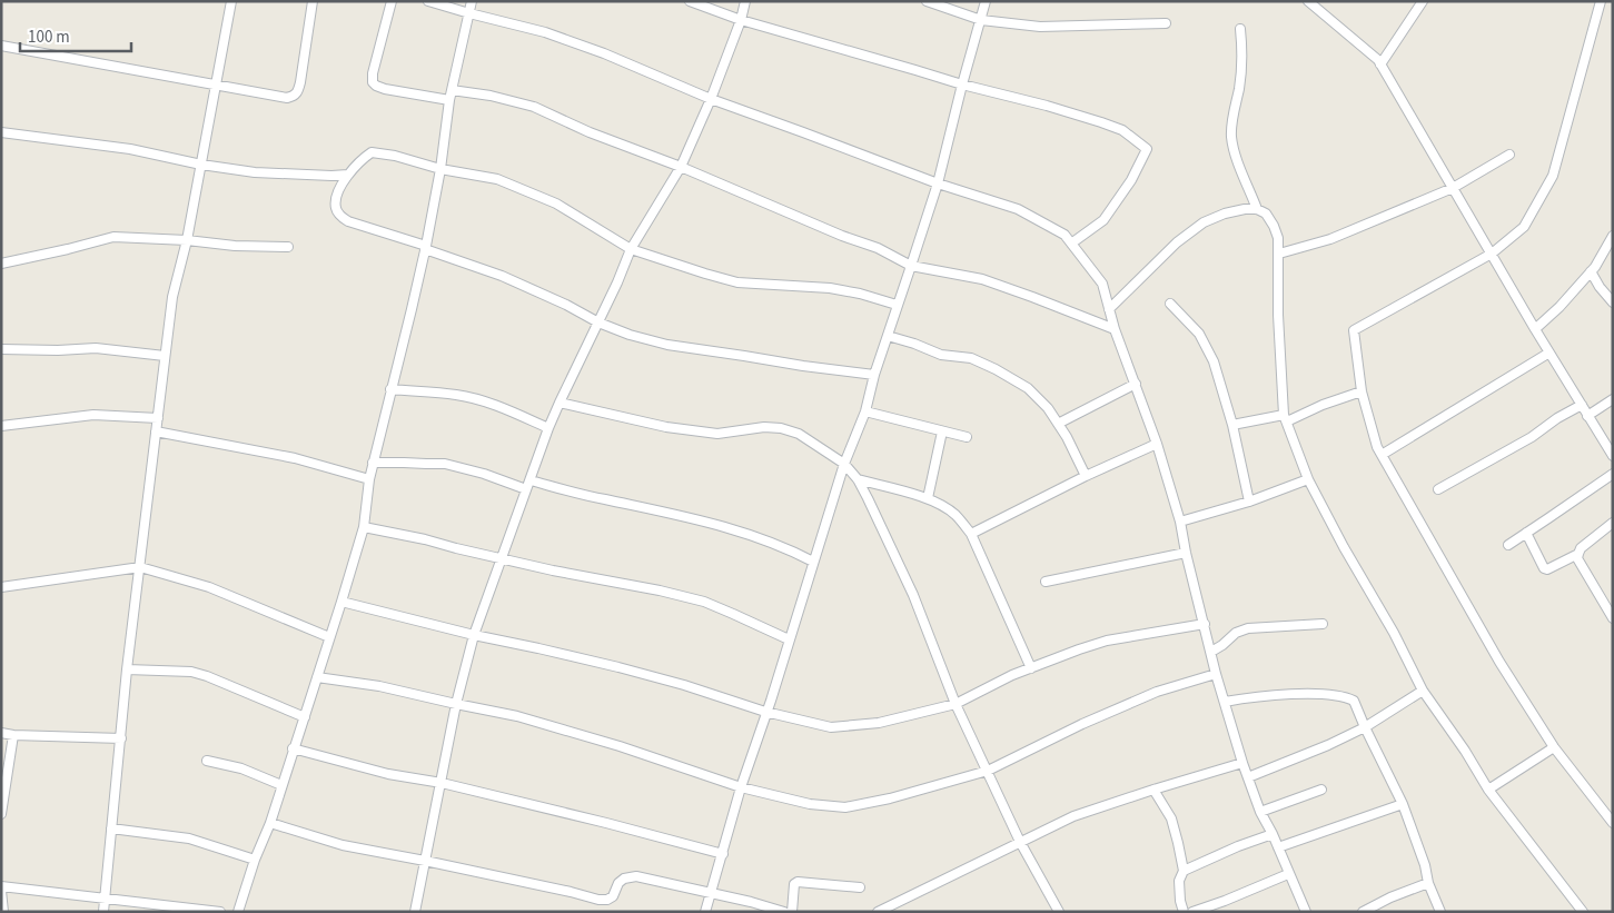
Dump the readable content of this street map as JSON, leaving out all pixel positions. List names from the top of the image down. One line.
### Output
{"scale_bar":"100 m"}
